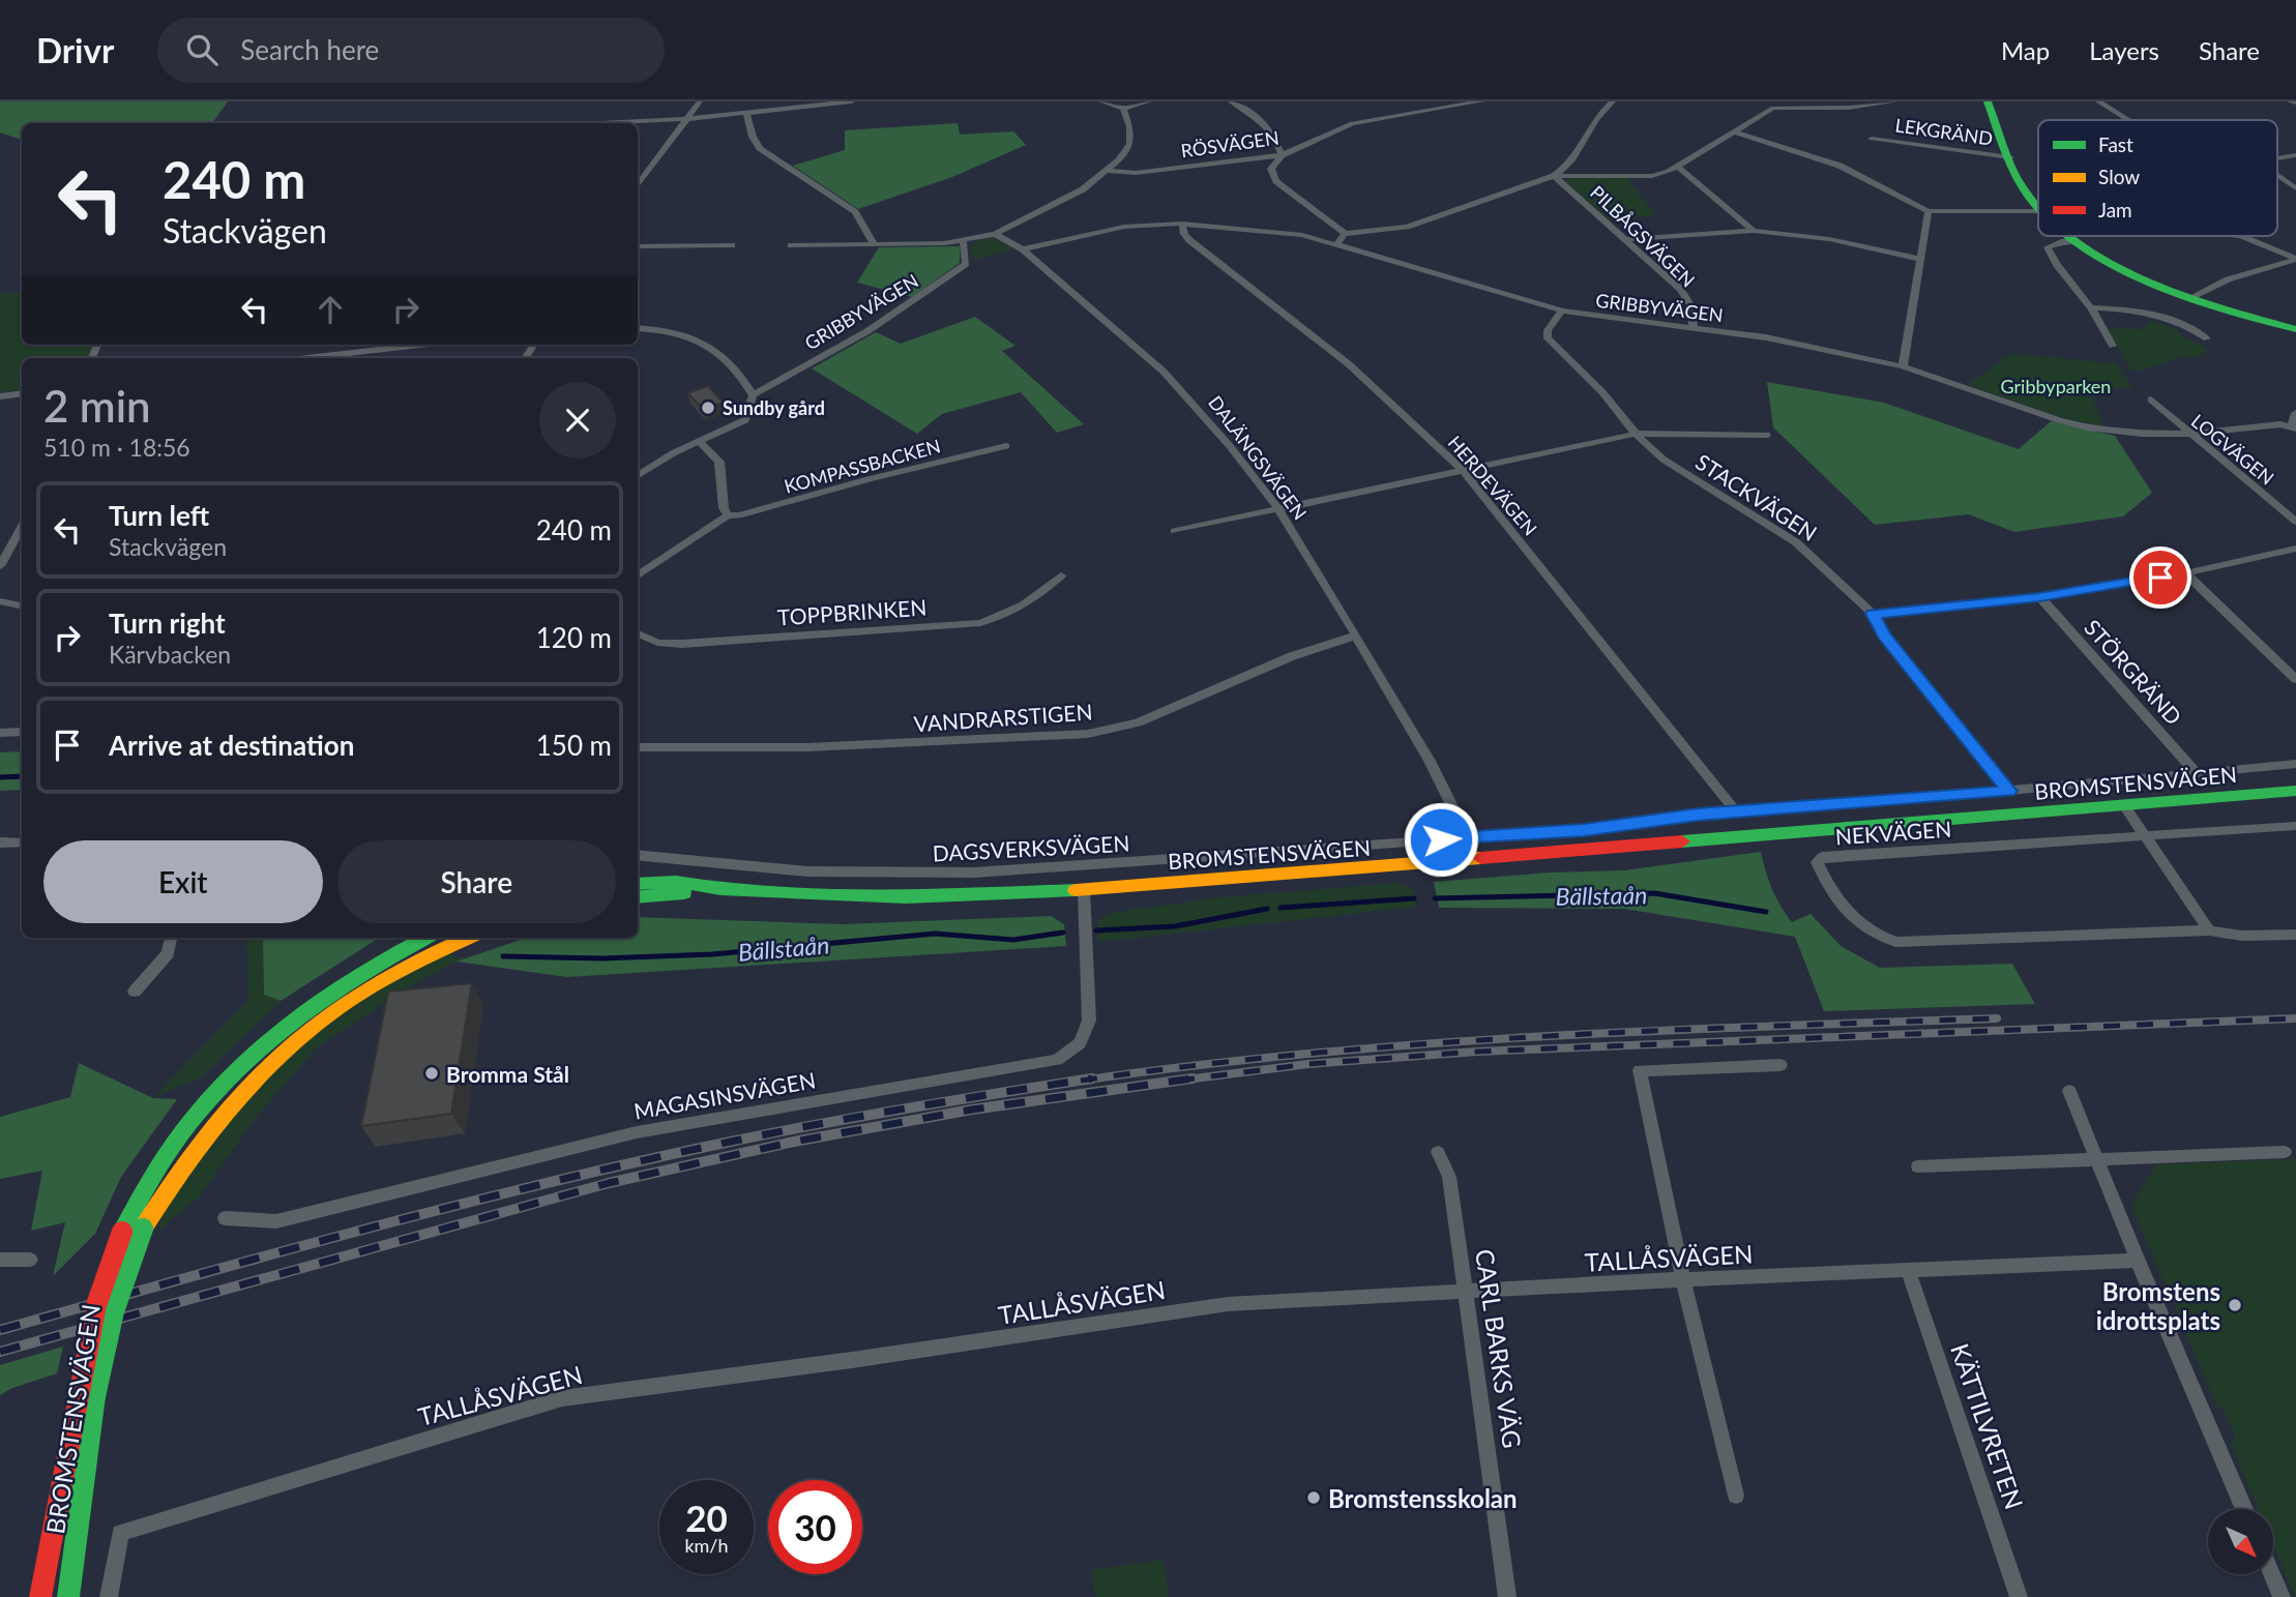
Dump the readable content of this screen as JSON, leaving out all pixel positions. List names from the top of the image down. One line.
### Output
{"streets":{"street":["LEKGRÄND","RÖSVÄGEN","PILBÅGSVÄGEN","GRIBBYVÄGEN","LOGVÄGEN","DALÄNGSVÄGEN","KOMPASSBACKEN","HERDEVÄGEN","STACKVÄGEN","TOPPBRINKEN","STÖRGRÄND","VANDRARSTIGEN","BROMSTENSVÄGEN","NEKVÄGEN","DAGSVERKSVÄGEN","MAGASINSVÄGEN","TALLÅSVÄGEN","CARL BARKS VÄG","KÄTTILVRETEN"]},"crossings":[["PILBÅGSVÄGEN","GRIBBYVÄGEN"],["GRIBBYVÄGEN","LOGVÄGEN"],["GRIBBYVÄGEN","DALÄNGSVÄGEN"],["GRIBBYVÄGEN","HERDEVÄGEN"],["GRIBBYVÄGEN","STACKVÄGEN"],["DALÄNGSVÄGEN","VANDRARSTIGEN"],["DALÄNGSVÄGEN","DAGSVERKSVÄGEN"],["HERDEVÄGEN","DAGSVERKSVÄGEN"],["STACKVÄGEN","DAGSVERKSVÄGEN"],["STÖRGRÄND","DAGSVERKSVÄGEN"],["BROMSTENSVÄGEN","MAGASINSVÄGEN"],["TALLÅSVÄGEN","CARL BARKS VÄG"],["TALLÅSVÄGEN","KÄTTILVRETEN"]],"water":["Bällstaån"],"parks":["Gribbyparken"],"places":["Sundby gård","Bromma Stål","Bromstens idrottsplats","Bromstensskolan"],"legend":["Fast","Slow","Jam"],"north":"bottom right","page":{"header":"Drivr","search":"Search here","nav":["Map","Layers","Share"],"turn":["240 m","Stackvägen"],"heading":["2 min","510 m · 18:56"],"list":[{"name":"Turn left","note":"Stackvägen","value":"240 m"},{"name":"Turn right","note":"Kärvbacken","value":"120 m"},{"name":"Arrive at destination","value":"150 m"}],"buttons":["Exit","Share"],"speed":"20 km/h","limit":"30"}}
